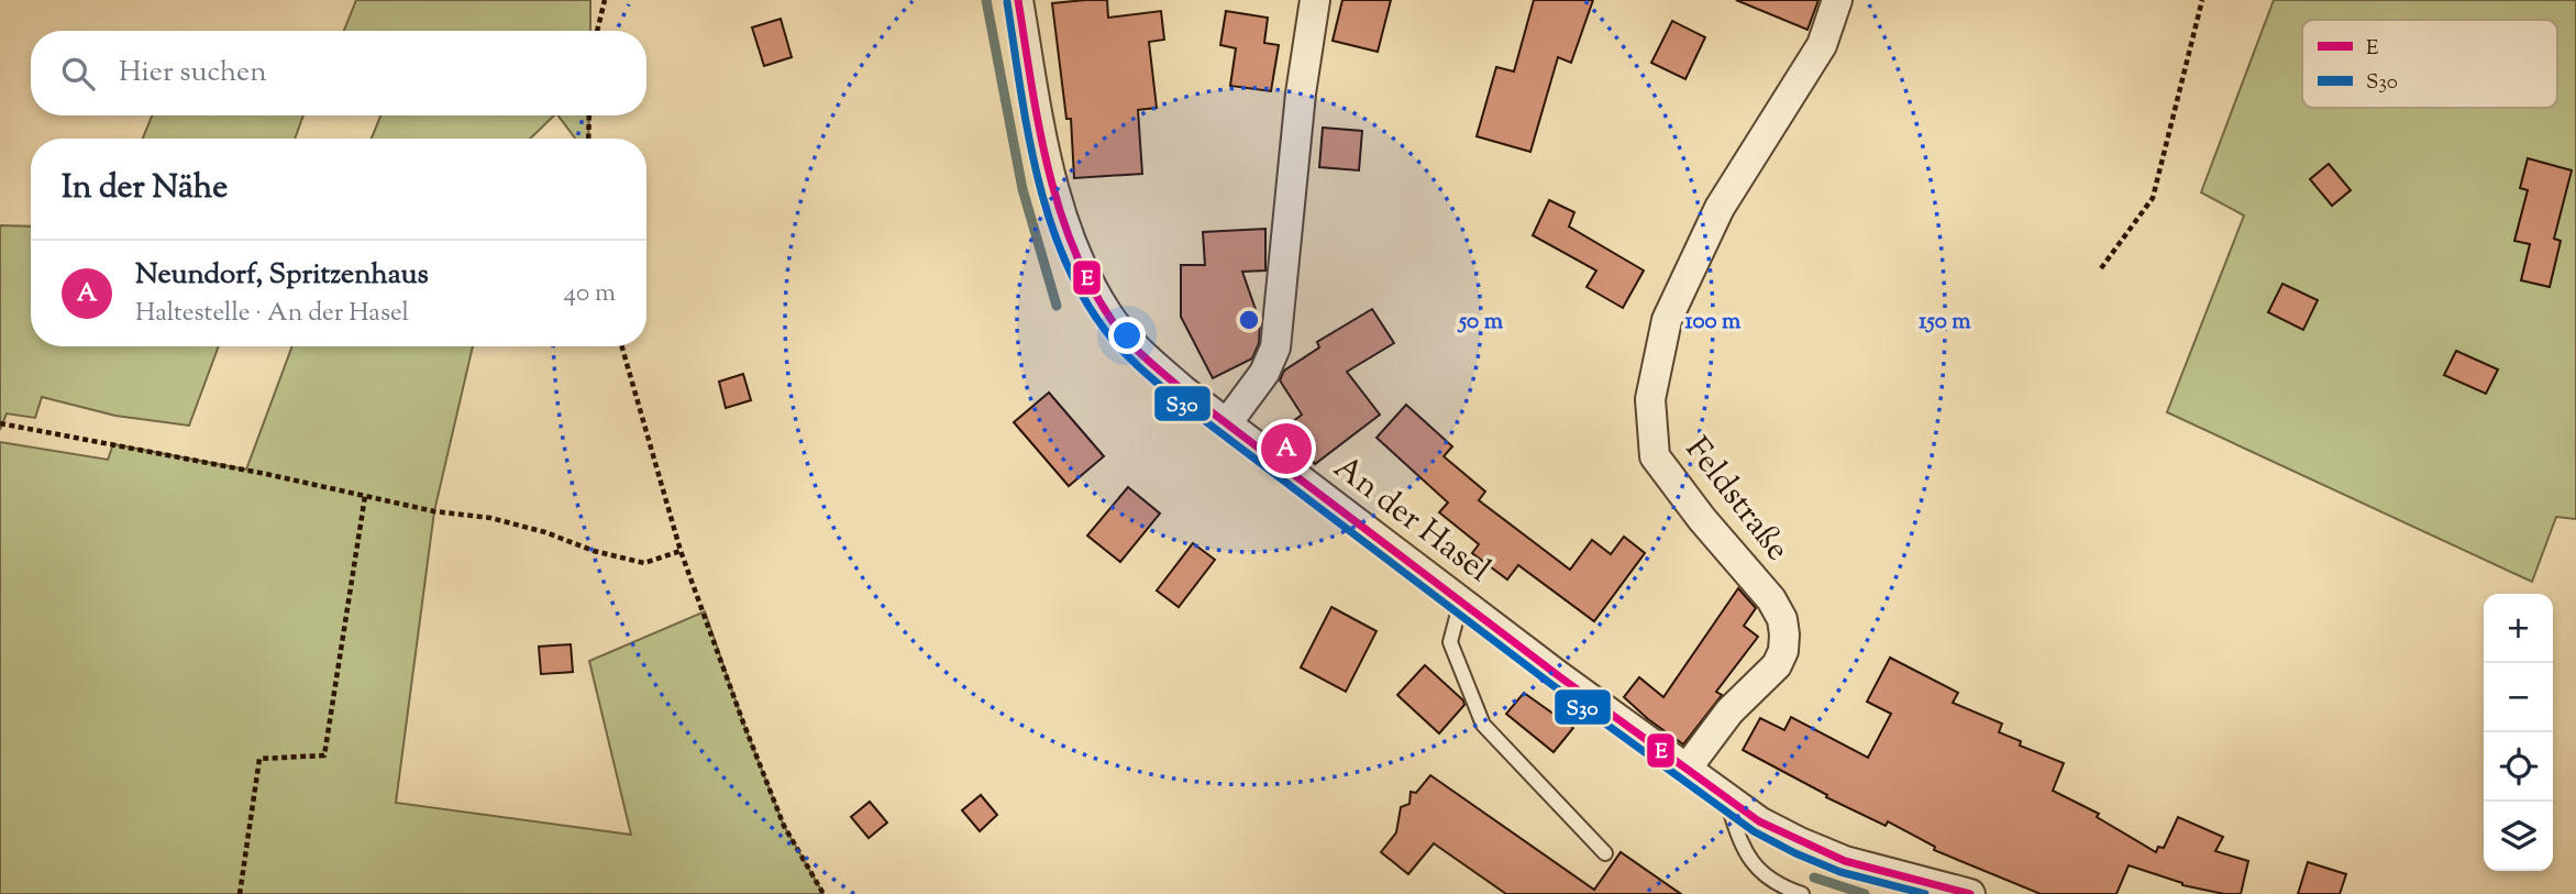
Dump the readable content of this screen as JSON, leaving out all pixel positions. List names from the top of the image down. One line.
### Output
{"streets":{"street":["Feldstraße","An der Hasel"]},"crossings":[["Feldstraße","An der Hasel"]],"lines":["transit line E","transit line S30"],"legend":["E","S30"],"page":{"search":"Hier suchen","heading":"In der Nähe","list":[{"mark":"A","name":"Neundorf, Spritzenhaus","note":"Haltestelle · An der Hasel","value":"40 m"}],"pins":"A","map_buttons":["+","−"]},"rings":["50 m","100 m","150 m"]}
